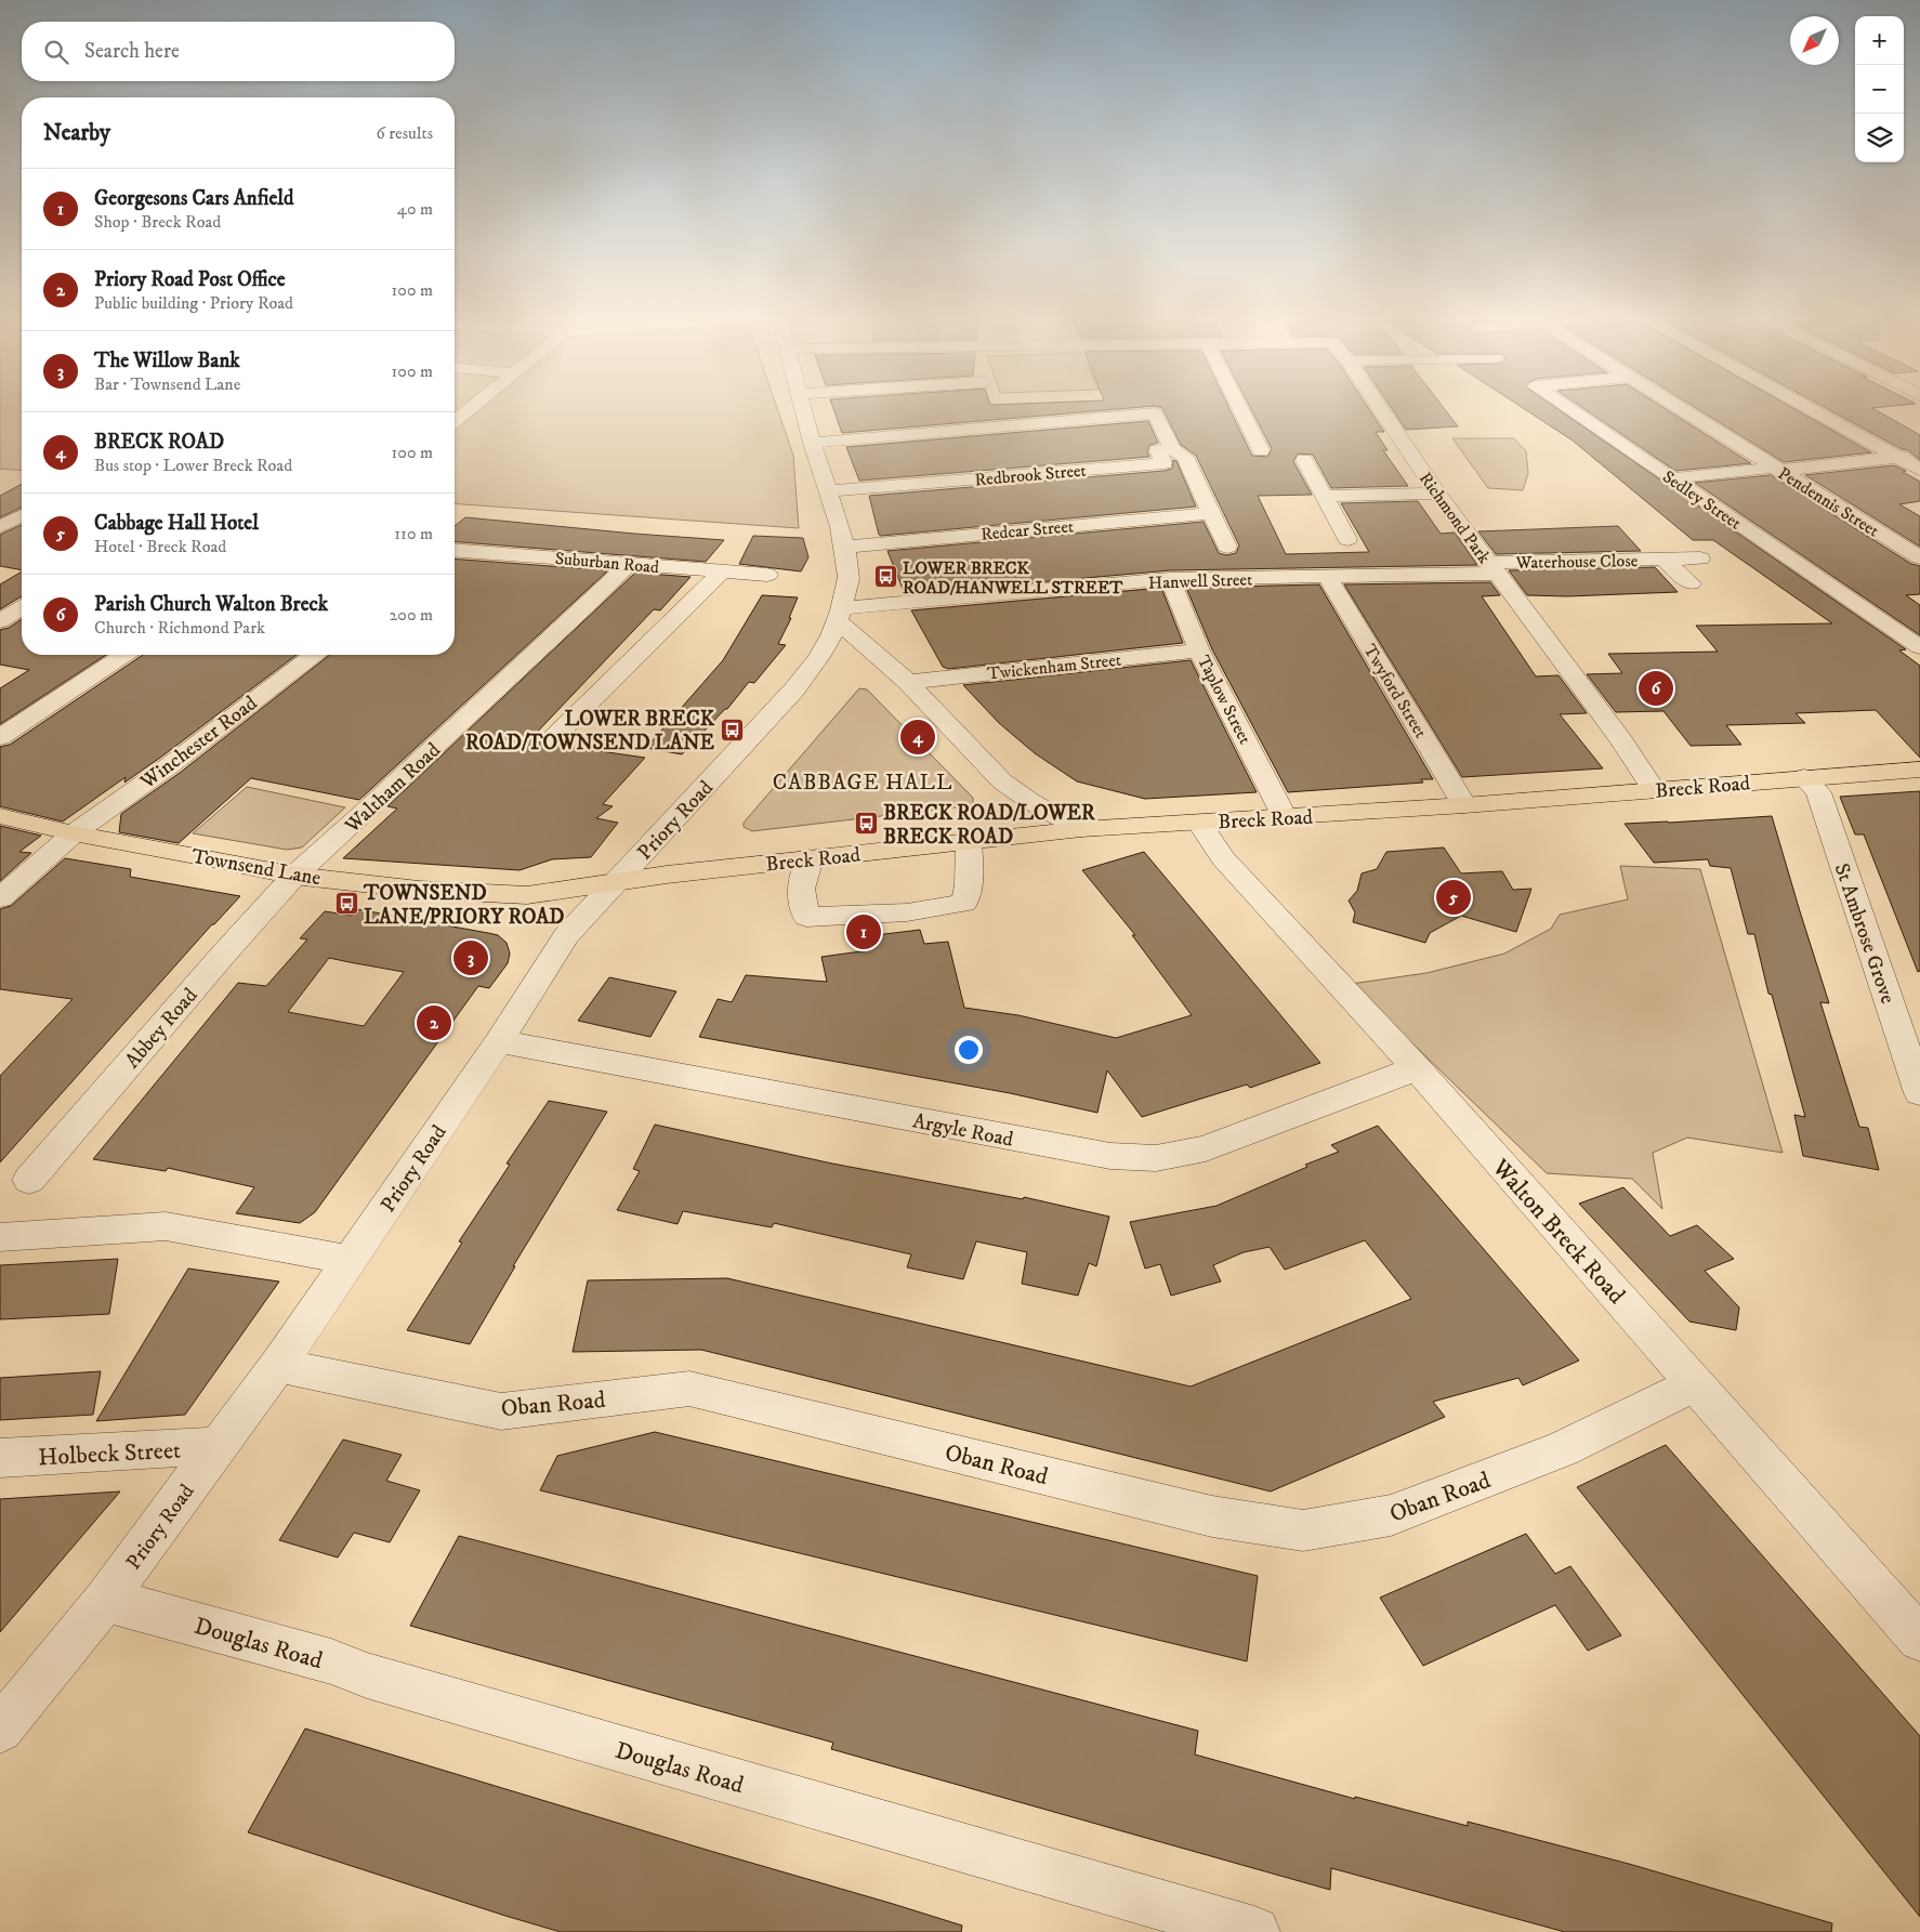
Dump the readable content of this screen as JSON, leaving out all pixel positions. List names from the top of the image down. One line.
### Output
{"streets":{"main road":["Breck Road","Townsend Lane"],"street":["Redbrook Street","Sedley Street","Pendennis Street","Richmond Park","Redcar Street","Waterhouse Close","Suburban Road","Hanwell Street","Twickenham Street","Twyford Street","Taplow Street","Winchester Road","Waltham Road","Priory Road","St Ambrose Grove","Abbey Road","Argyle Road","Walton Breck Road","Oban Road","Holbeck Street","Douglas Road"]},"crossings":[["Redbrook Street","Priory Road"],["Richmond Park","Waterhouse Close"],["Richmond Park","Hanwell Street"],["Richmond Park","Breck Road"],["Redcar Street","Priory Road"],["Waterhouse Close","Hanwell Street"],["Suburban Road","Waltham Road"],["Hanwell Street","Twyford Street"],["Hanwell Street","Taplow Street"],["Hanwell Street","Priory Road"],["Twickenham Street","Taplow Street"],["Twyford Street","Breck Road"],["Taplow Street","Breck Road"],["Winchester Road","Townsend Lane"],["Breck Road","Priory Road"],["Breck Road","Townsend Lane"],["Breck Road","St Ambrose Grove"],["Breck Road","Walton Breck Road"],["Waltham Road","Townsend Lane"],["Waltham Road","Abbey Road"],["Priory Road","Townsend Lane"],["Priory Road","Argyle Road"],["Priory Road","Oban Road"],["Priory Road","Holbeck Street"],["Priory Road","Douglas Road"],["Townsend Lane","Abbey Road"],["Argyle Road","Walton Breck Road"],["Walton Breck Road","Oban Road"]],"districts":["CABBAGE HALL"],"places":{"bus stop":["LOWER BRECK ROAD/HANWELL STREET","LOWER BRECK ROAD/TOWNSEND LANE","BRECK ROAD/LOWER BRECK ROAD","TOWNSEND LANE/PRIORY ROAD"]},"north":"bottom left","page":{"map_buttons":["+","−"],"search":"Search here","heading":["Nearby","6 results"],"list":[{"mark":"1","name":"Georgesons Cars Anfield","note":"Shop · Breck Road","value":"40 m"},{"mark":"2","name":"Priory Road Post Office","note":"Public building · Priory Road","value":"100 m"},{"mark":"3","name":"The Willow Bank","note":"Bar · Townsend Lane","value":"100 m"},{"mark":"4","name":"BRECK ROAD","note":"Bus stop · Lower Breck Road","value":"100 m"},{"mark":"5","name":"Cabbage Hall Hotel","note":"Hotel · Breck Road","value":"110 m"},{"mark":"6","name":"Parish Church Walton Breck","note":"Church · Richmond Park","value":"200 m"}],"pins":["6","4","5","1","3","2"]}}
